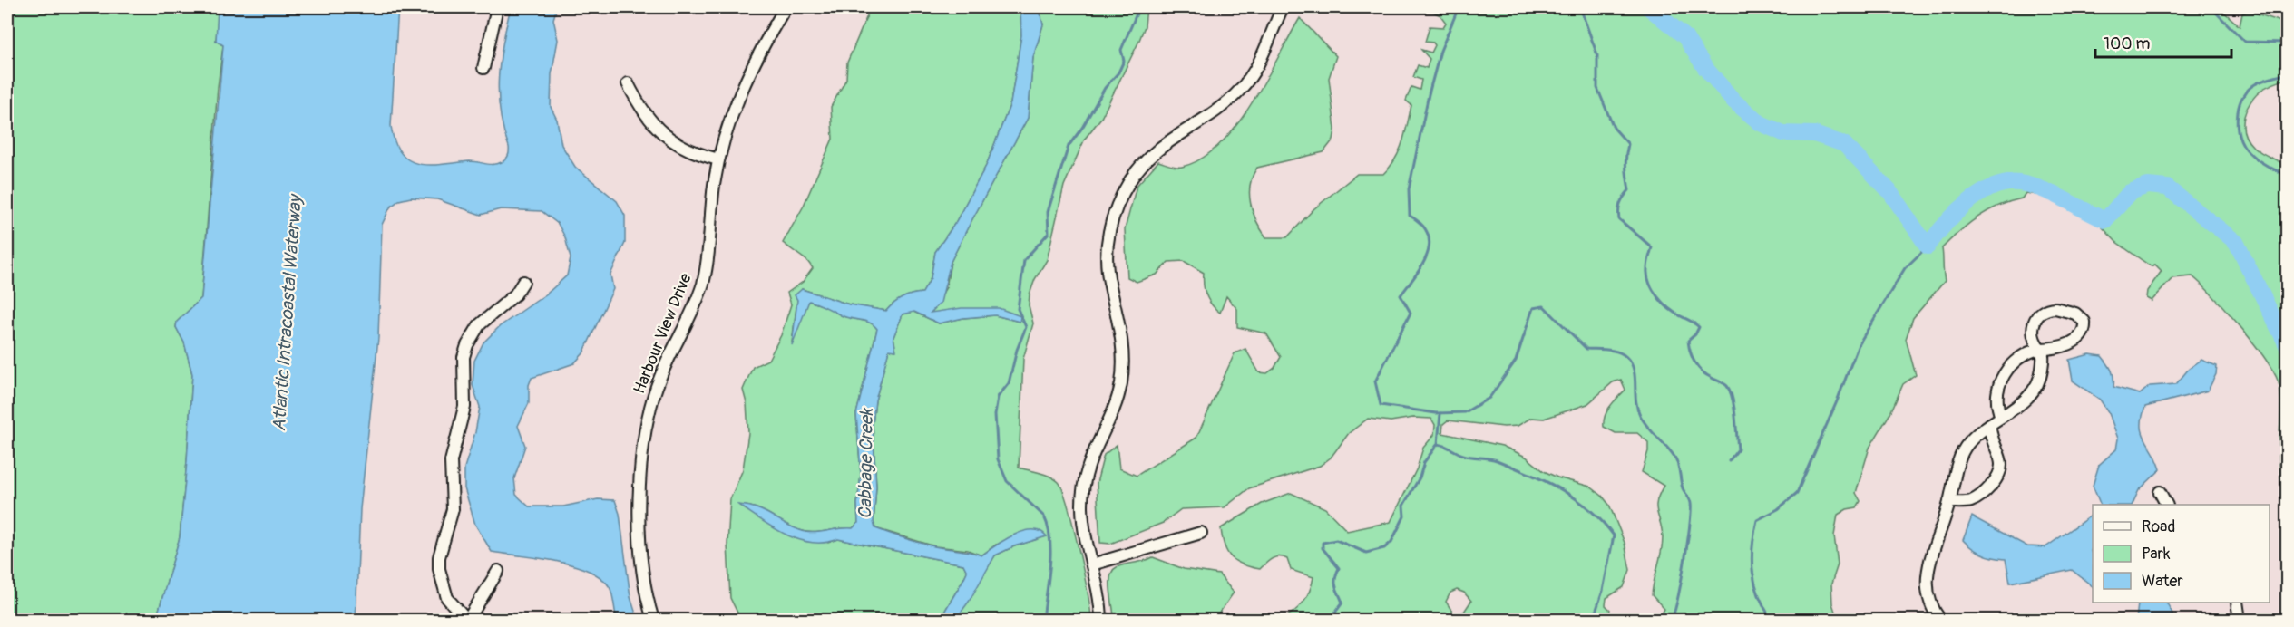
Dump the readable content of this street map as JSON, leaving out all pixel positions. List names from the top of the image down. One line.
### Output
{"streets":{"street":["Harbour View Drive"]},"water":["Atlantic Intracoastal Waterway","Cabbage Creek"],"legend":["Road","Park","Water"],"scale_bar":"100 m"}
